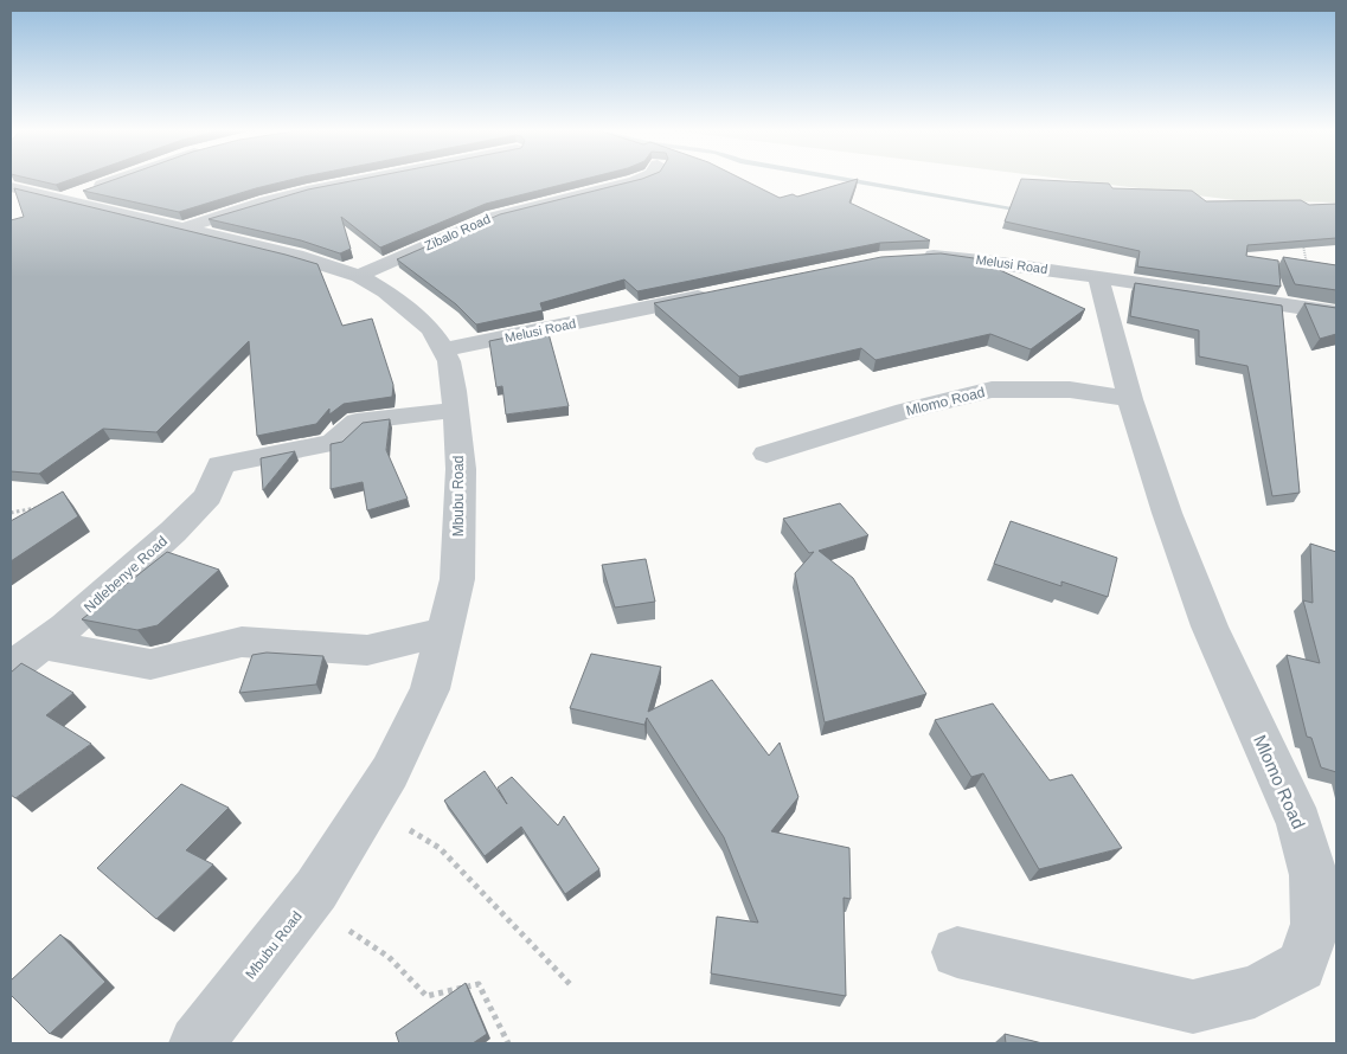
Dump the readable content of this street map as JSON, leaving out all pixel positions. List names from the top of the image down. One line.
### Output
{"streets":{"street":["Zibalo Road","Melusi Road","Mlomo Road","Mbubu Road","Ndlebenye Road"]},"crossings":[["Zibalo Road","Mbubu Road"],["Melusi Road","Mlomo Road"],["Melusi Road","Mbubu Road"],["Mbubu Road","Ndlebenye Road"]]}
